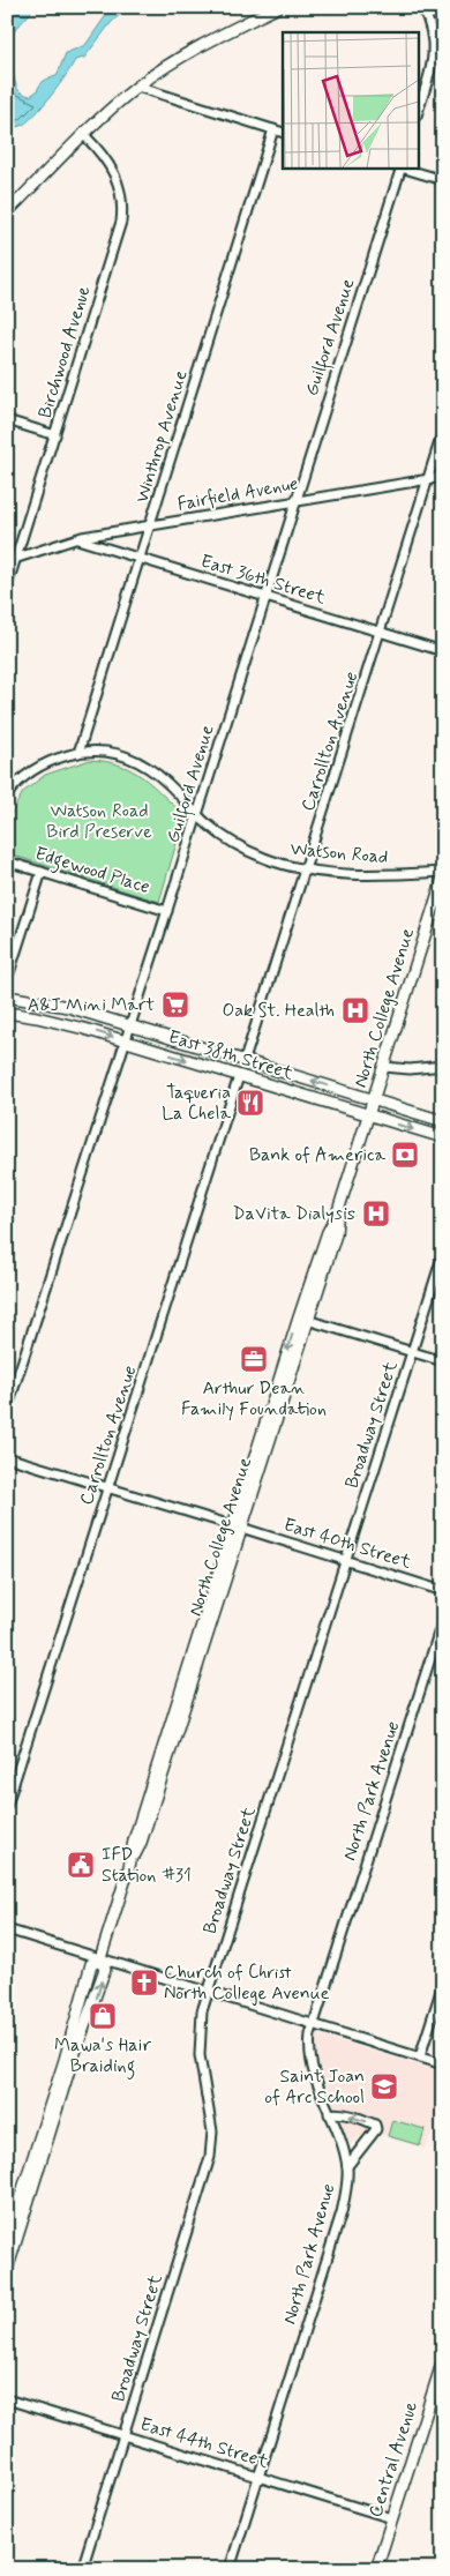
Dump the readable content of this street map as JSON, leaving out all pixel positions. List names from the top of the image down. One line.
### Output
{"streets":{"main road":["North College Avenue","East 38th Street","Central Avenue"],"street":["Guilford Avenue","Birchwood Avenue","Winthrop Avenue","Fairfield Avenue","East 36th Street","Carrollton Avenue","Watson Road","Edgewood Place","Broadway Street","East 40th Street","North Park Avenue","East 44th Street"]},"crossings":[["Guilford Avenue","Fairfield Avenue"],["Guilford Avenue","East 36th Street"],["Guilford Avenue","Watson Road"],["Guilford Avenue","Edgewood Place"],["Guilford Avenue","East 38th Street"],["Birchwood Avenue","Fairfield Avenue"],["Winthrop Avenue","Fairfield Avenue"],["Winthrop Avenue","East 36th Street"],["Winthrop Avenue","Watson Road"],["Fairfield Avenue","East 36th Street"],["Fairfield Avenue","Carrollton Avenue"],["East 36th Street","Carrollton Avenue"],["Carrollton Avenue","Watson Road"],["Carrollton Avenue","East 38th Street"],["Carrollton Avenue","East 40th Street"],["North College Avenue","East 38th Street"],["North College Avenue","East 40th Street"],["Broadway Street","East 40th Street"],["Broadway Street","East 44th Street"],["North Park Avenue","East 44th Street"],["East 44th Street","Central Avenue"]],"parks":["Watson Road Bird Preserve"],"places":{"supermarket":["A&J Mini Mart"],"hospital":["Oak St. Health","DaVita Dialysis"],"restaurant":["Taqueria La Chela"],"bank":["Bank of America"],"office":["Arthur Dean Family Foundation"],"public building":["IFD Station #31"],"church":["Church of Christ North College Avenue"],"shop":["Mawa's Hair Braiding"],"school or university":["Saint Joan of Arc School"]}}
